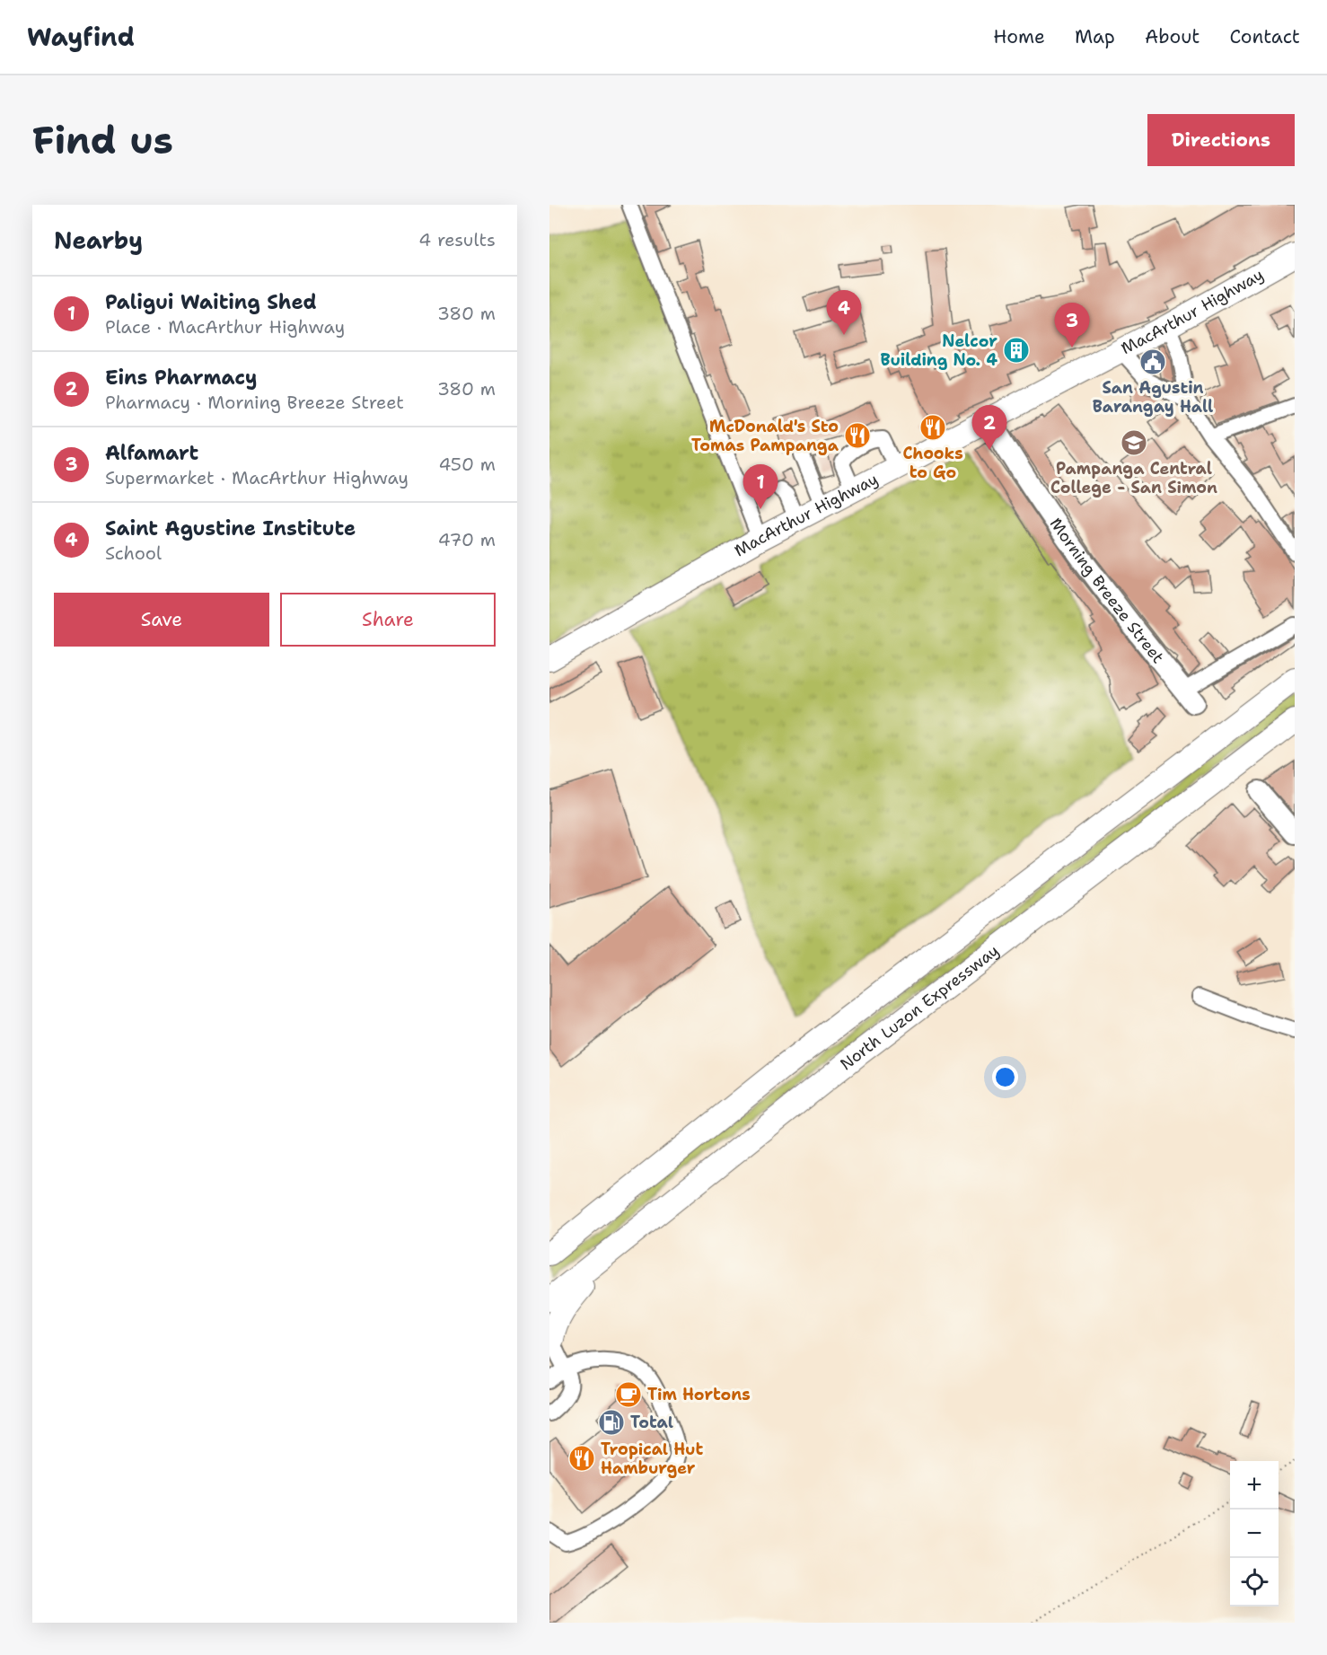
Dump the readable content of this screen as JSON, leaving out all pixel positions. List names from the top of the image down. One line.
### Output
{"streets":{"highway":["MacArthur Highway","North Luzon Expressway"],"main road":["Morning Breeze Street"]},"crossings":[["MacArthur Highway","Morning Breeze Street"]],"places":{"building":["Nelcor Building No. 4"],"public building":["San Agustin Barangay Hall"],"restaurant":["Chooks to Go","McDonald's Sto Tomas Pampanga","Tropical Hut Hamburger"],"school or university":["Pampanga Central College - San Simon"],"cafe":["Tim Hortons"],"fuel station":["Total"]},"page":{"header":"Wayfind","nav":["Home","Map","About","Contact"],"buttons":["Directions",["Save","Share"]],"title":"Find us","heading":["Nearby","4 results"],"list":[{"mark":"1","name":"Paligui Waiting Shed","note":"Place · MacArthur Highway","value":"380 m"},{"mark":"2","name":"Eins Pharmacy","note":"Pharmacy · Morning Breeze Street","value":"380 m"},{"mark":"3","name":"Alfamart","note":"Supermarket · MacArthur Highway","value":"450 m"},{"mark":"4","name":"Saint Agustine Institute","note":"School","value":"470 m"}],"pins":["4","3","2","1"],"map_buttons":["+","−"]}}
